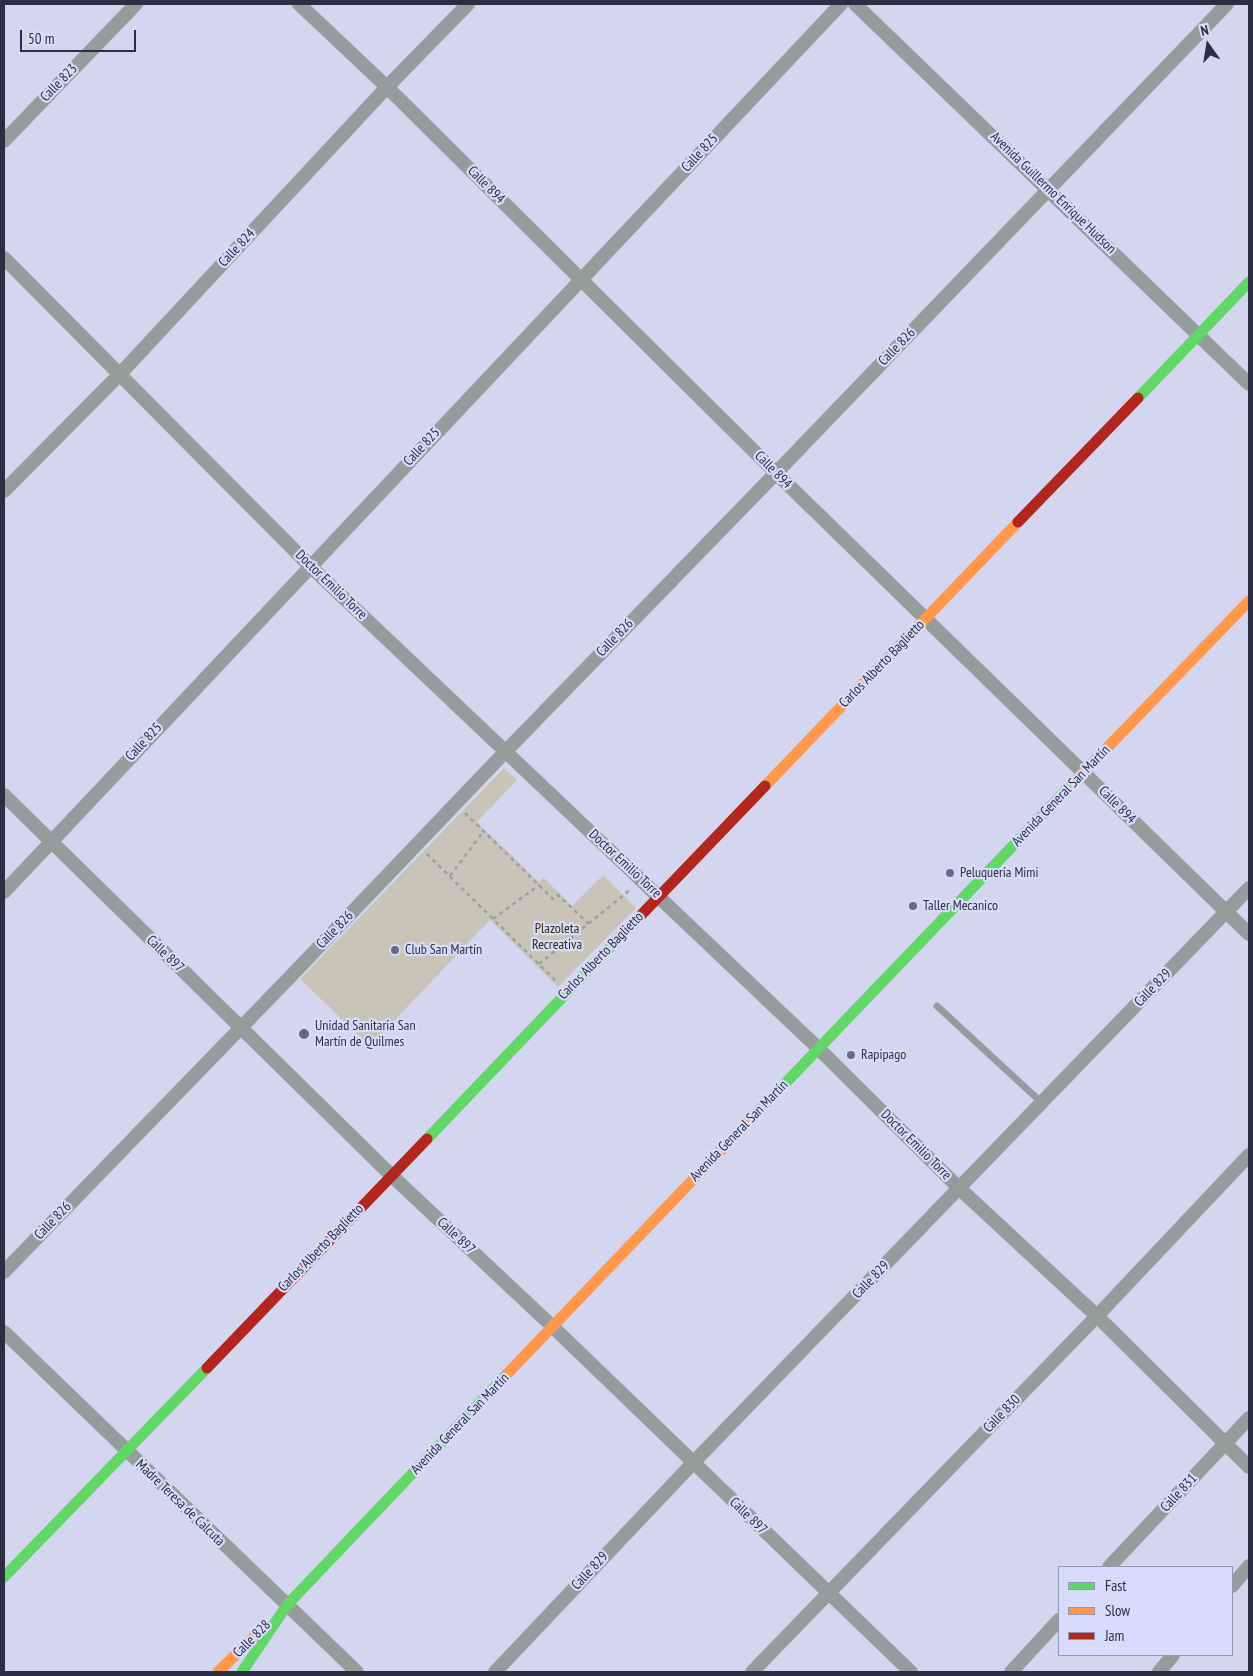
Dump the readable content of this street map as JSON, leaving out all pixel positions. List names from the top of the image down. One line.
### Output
{"streets":{"street":["Calle 823","Calle 825","Calle 894","Avenida Guillermo Enrique Hudson","Calle 824","Calle 826","Doctor Emilio Torre","Carlos Alberto Baglietto","Avenida General San Martín","Calle 897","Calle 829","Calle 830","Calle 831","Madre Teresa de Calcuta","Calle 828"]},"crossings":[["Calle 825","Calle 894"],["Calle 825","Doctor Emilio Torre"],["Calle 825","Calle 897"],["Calle 894","Calle 824"],["Calle 894","Calle 826"],["Calle 894","Carlos Alberto Baglietto"],["Calle 894","Avenida General San Martín"],["Calle 894","Calle 829"],["Avenida Guillermo Enrique Hudson","Calle 826"],["Avenida Guillermo Enrique Hudson","Carlos Alberto Baglietto"],["Calle 824","Doctor Emilio Torre"],["Calle 826","Doctor Emilio Torre"],["Calle 826","Calle 897"],["Doctor Emilio Torre","Carlos Alberto Baglietto"],["Doctor Emilio Torre","Avenida General San Martín"],["Doctor Emilio Torre","Calle 829"],["Doctor Emilio Torre","Calle 830"],["Doctor Emilio Torre","Calle 831"],["Carlos Alberto Baglietto","Calle 897"],["Carlos Alberto Baglietto","Madre Teresa de Calcuta"],["Avenida General San Martín","Calle 897"],["Avenida General San Martín","Madre Teresa de Calcuta"],["Avenida General San Martín","Calle 828"],["Calle 897","Calle 829"],["Calle 897","Calle 830"],["Madre Teresa de Calcuta","Calle 828"]],"parks":["Plazoleta Recreativa"],"places":["Peluquería Mimi","Taller Mecanico","Club San Martín","Unidad Sanitaria San Martín de Quilmes","Rapipago"],"legend":["Fast","Slow","Jam"],"scale_bar":"50 m","north":"top"}
